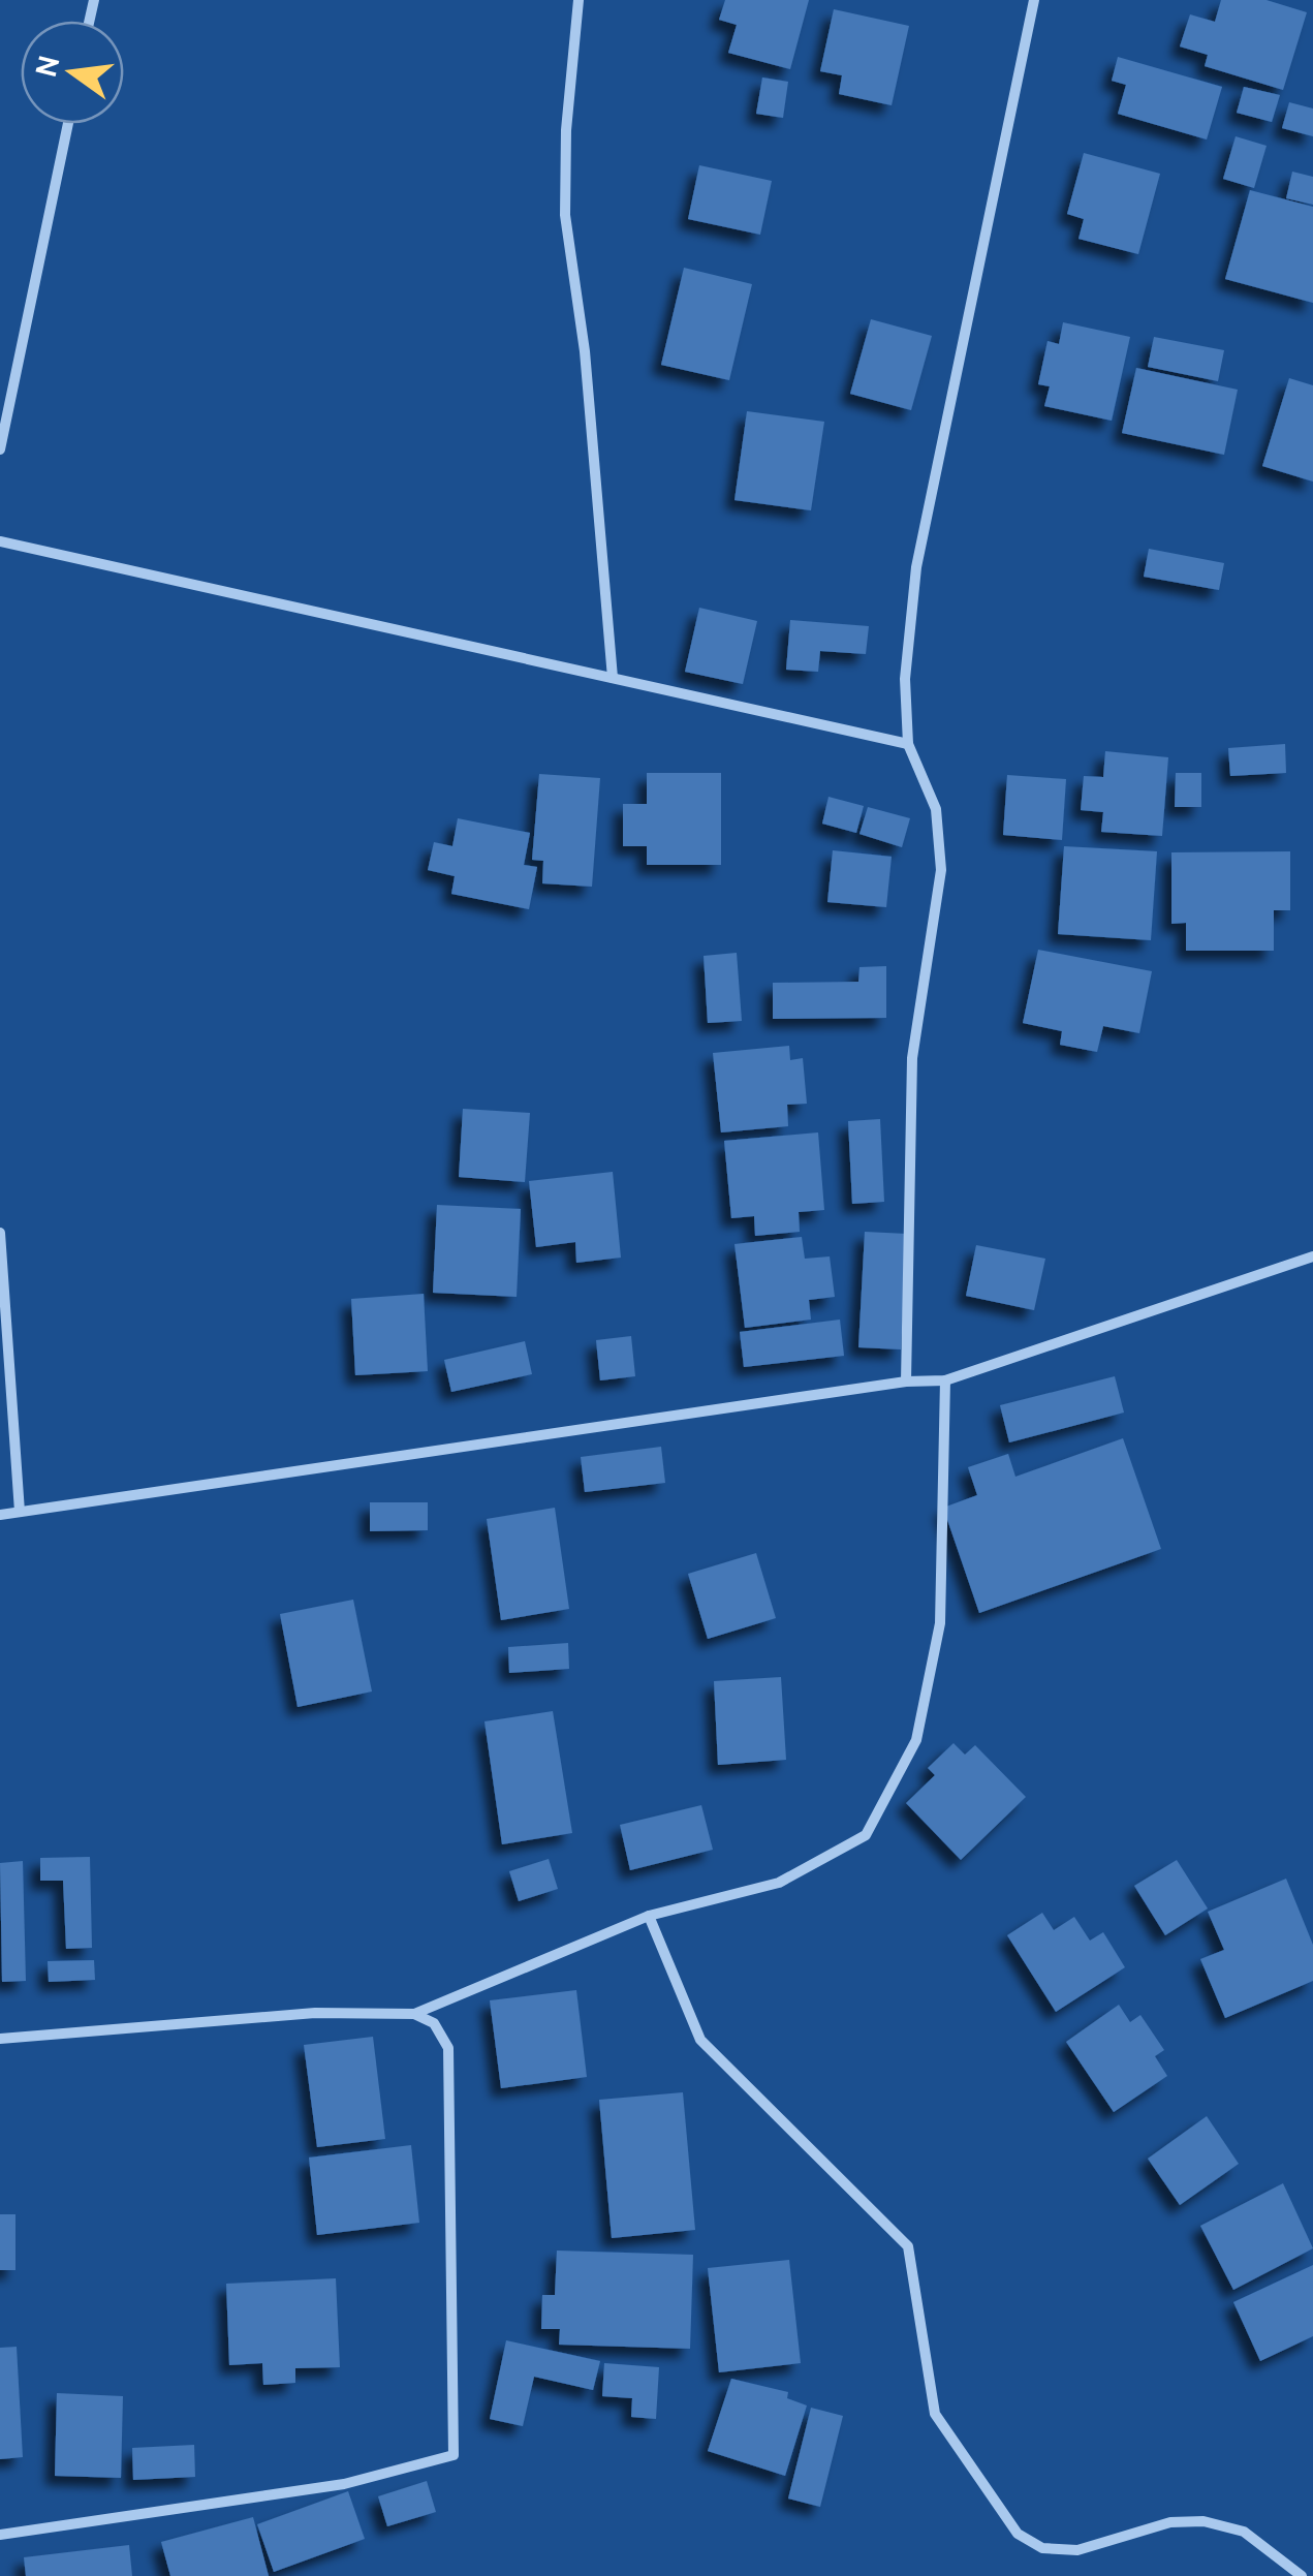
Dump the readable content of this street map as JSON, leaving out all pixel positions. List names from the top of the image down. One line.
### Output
{"north":"left"}
